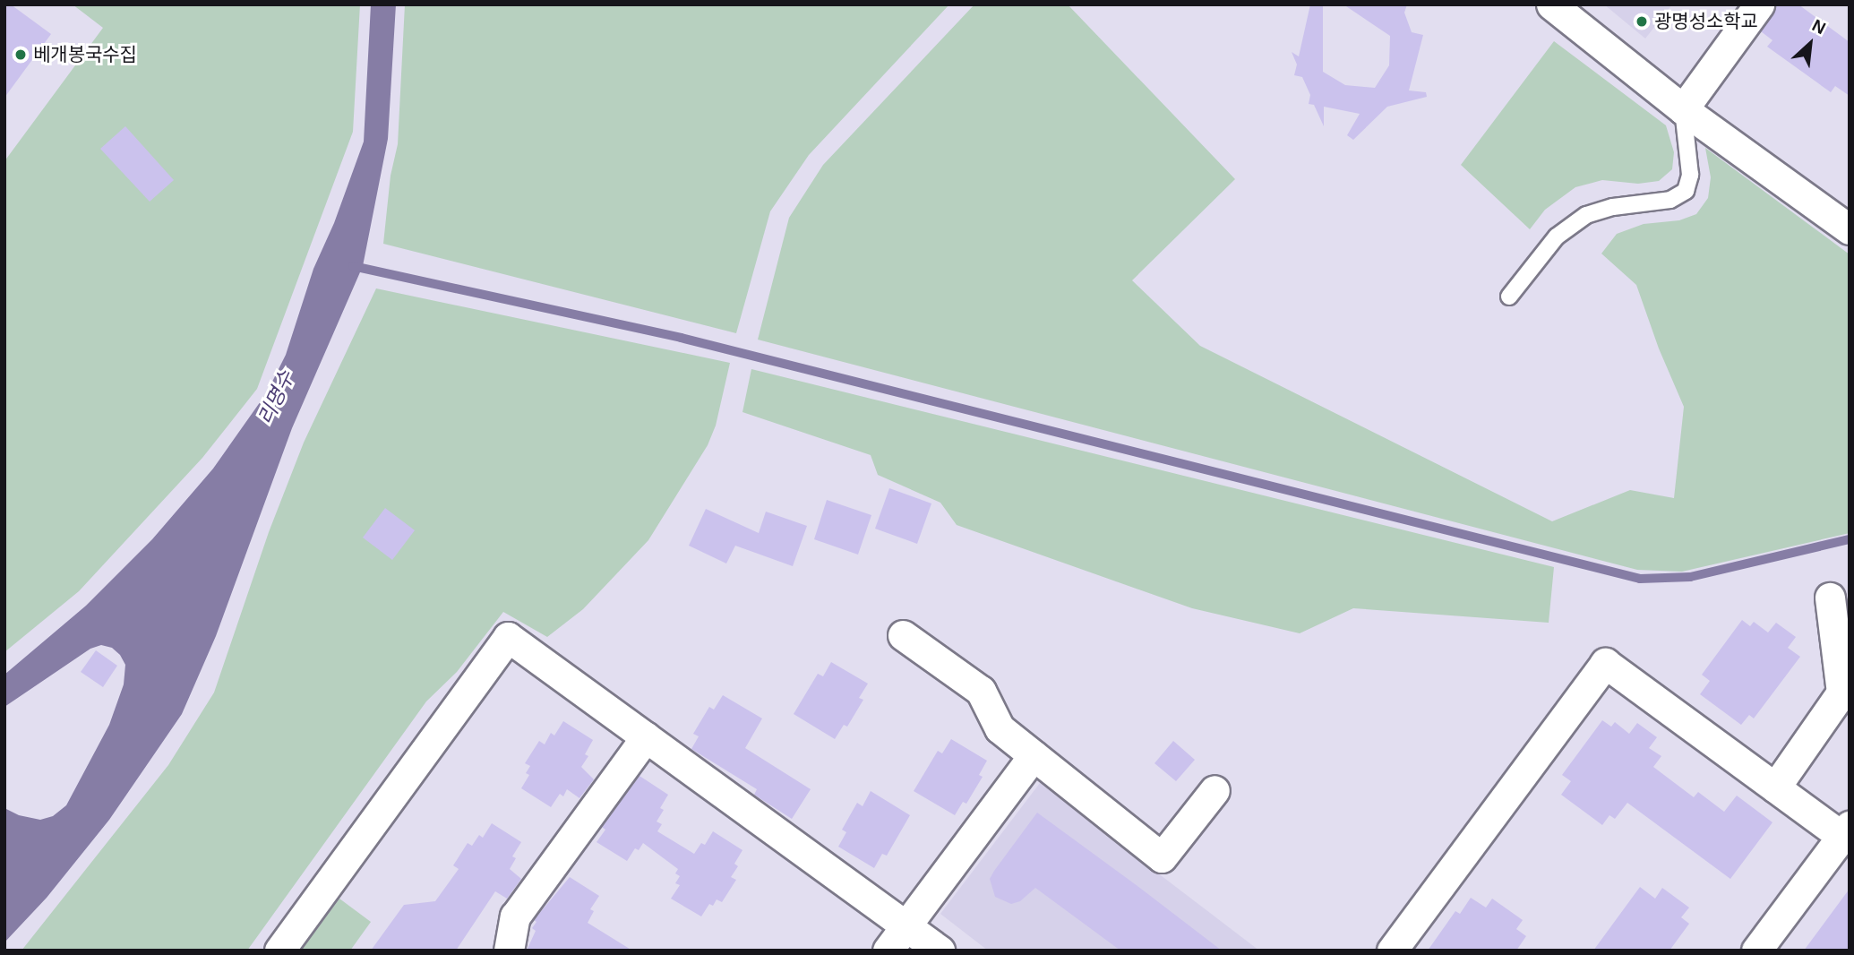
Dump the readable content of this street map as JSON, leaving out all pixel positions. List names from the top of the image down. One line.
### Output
{"water":["리명수"],"places":["광명성소학교","베개봉국수집"],"north":"top right"}
